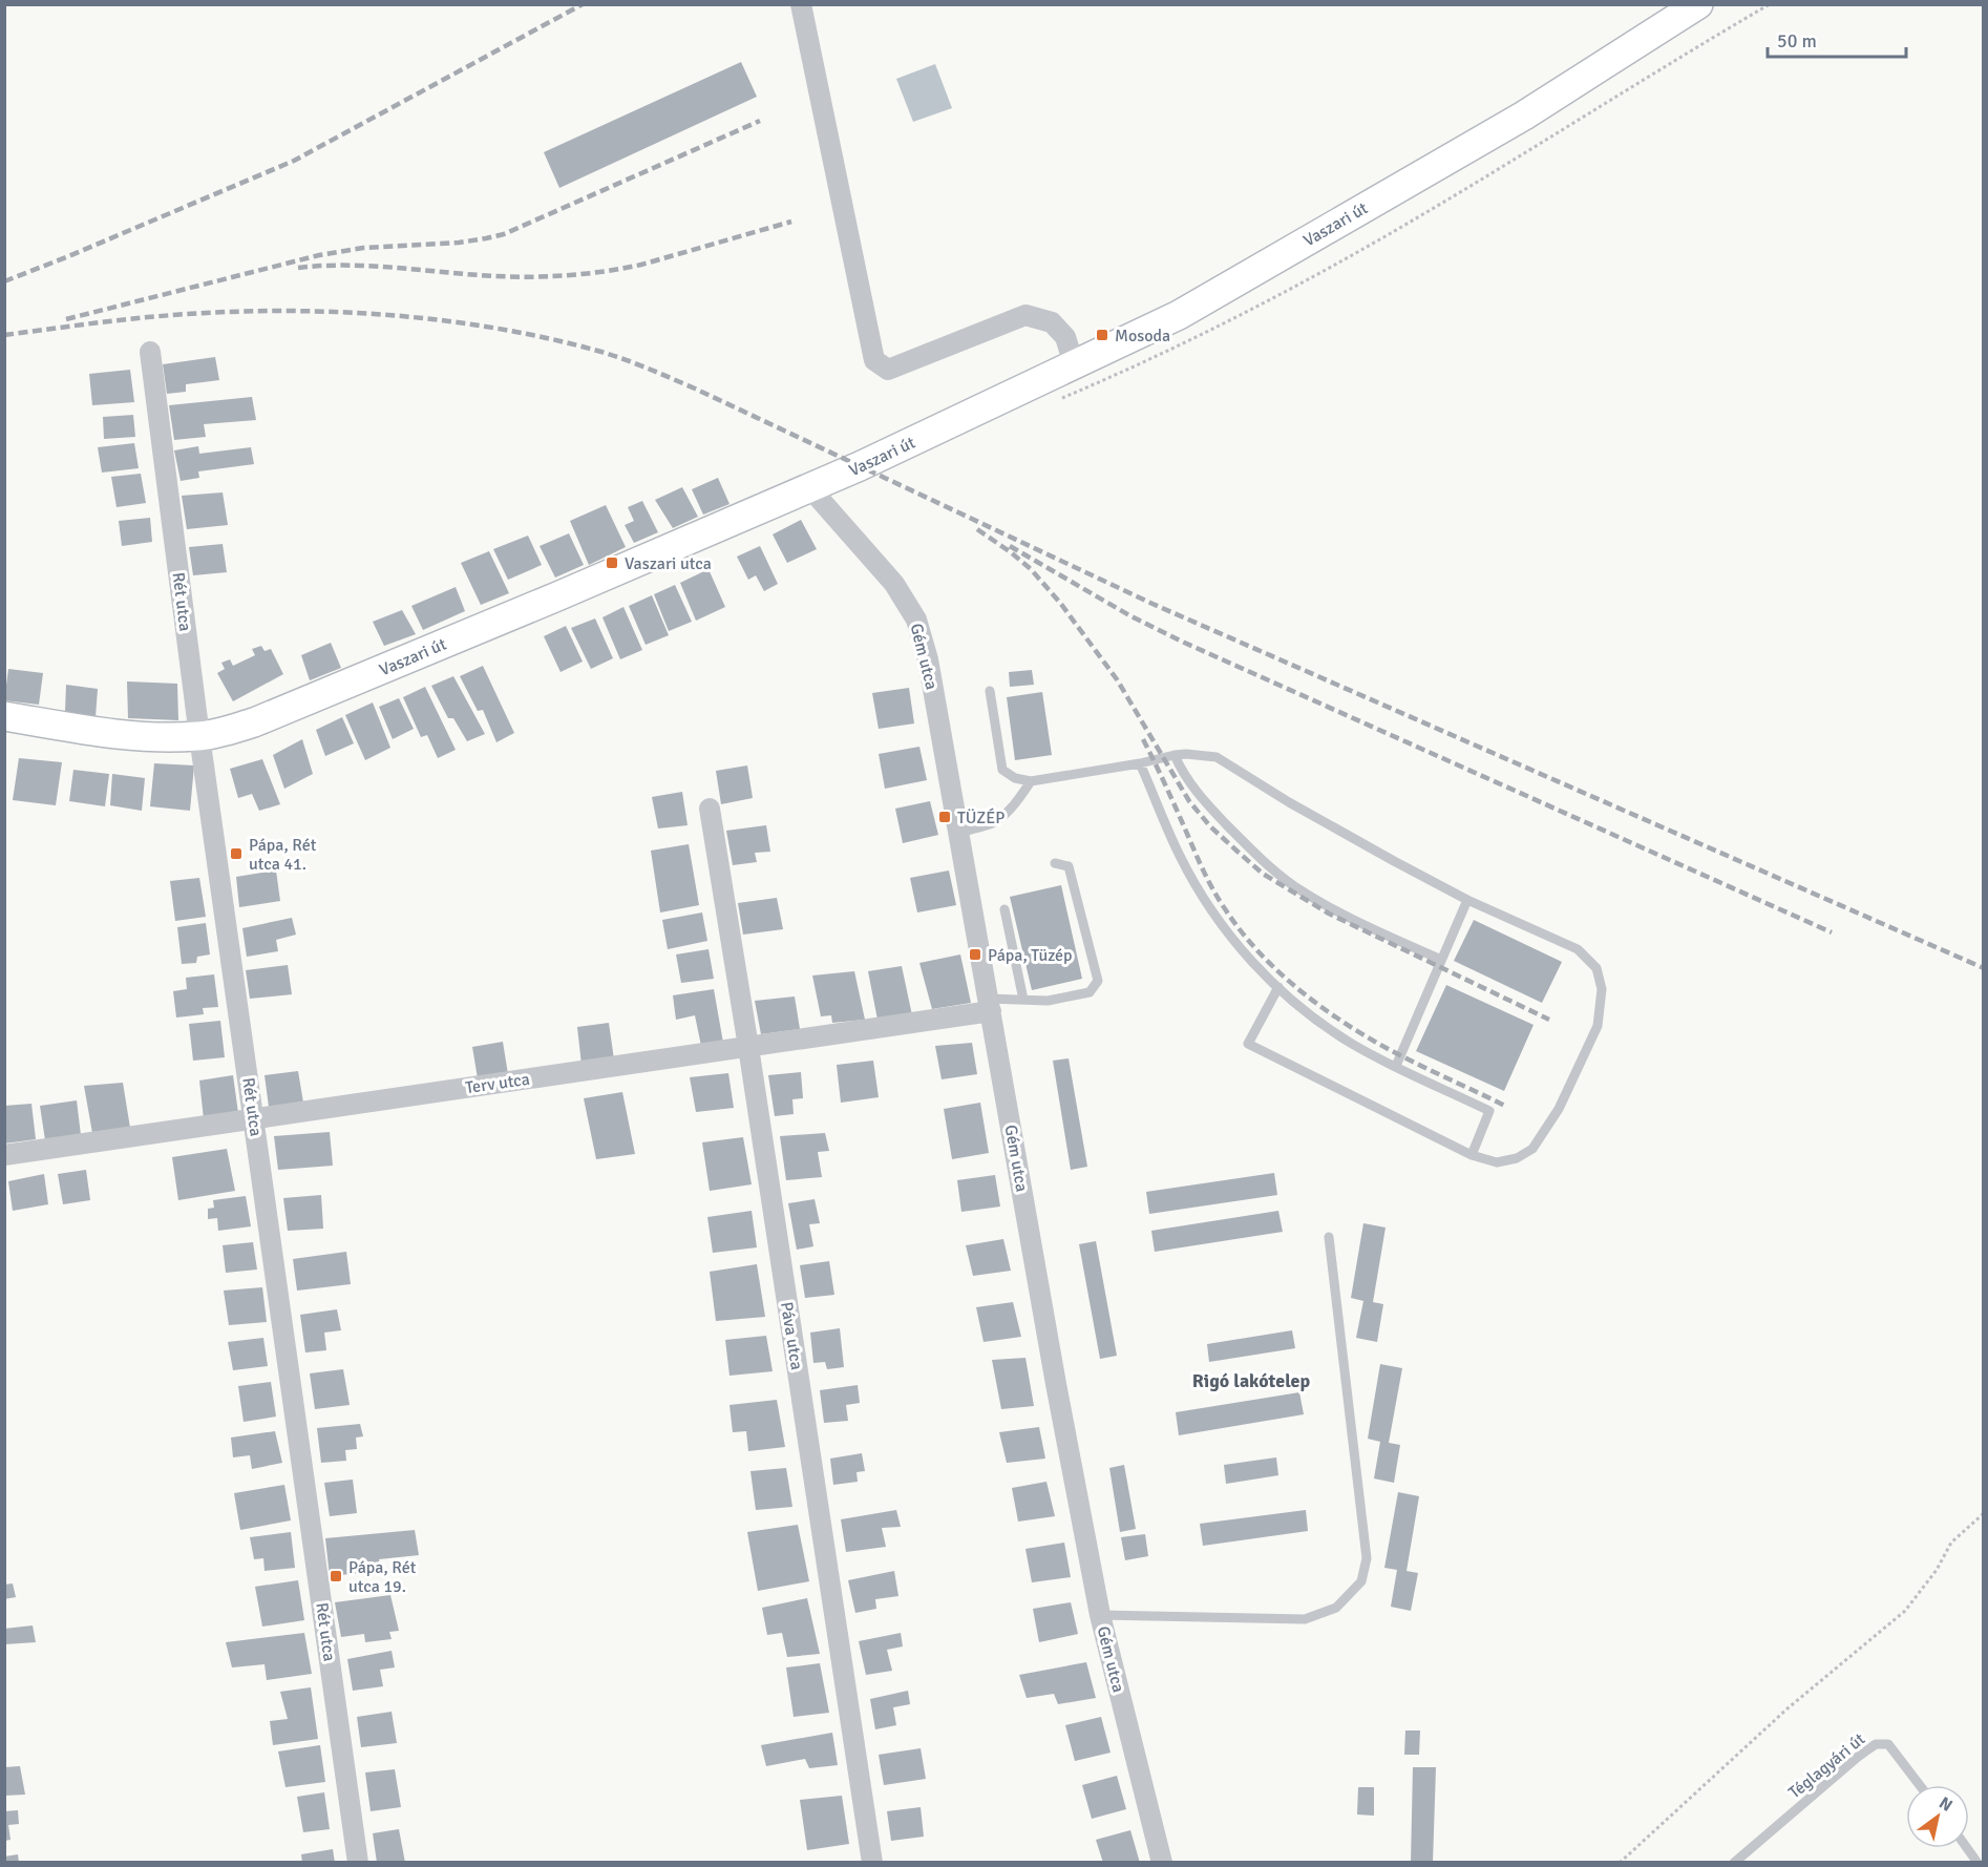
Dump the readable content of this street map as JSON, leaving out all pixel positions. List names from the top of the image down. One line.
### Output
{"streets":{"main road":["Vaszari út"],"street":["Rét utca","Gém utca","Terv utca","Páva utca"],"lane":["Téglagyári út"]},"crossings":[["Vaszari út","Rét utca"],["Vaszari út","Gém utca"],["Rét utca","Terv utca"],["Gém utca","Terv utca"],["Terv utca","Páva utca"]],"districts":["Rigó lakótelep"],"places":{"transit":["Mosoda","Vaszari utca","TÜZÉP","Pápa, Rét utca 41.","Pápa, Tüzép","Pápa, Rét utca 19."]},"scale_bar":"50 m","north":"top right"}
